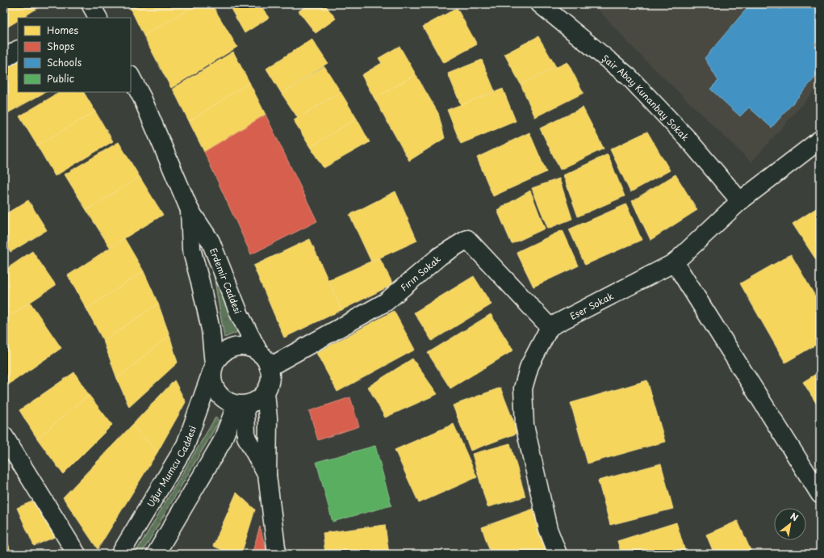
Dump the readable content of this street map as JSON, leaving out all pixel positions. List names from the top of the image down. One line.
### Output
{"streets":{"street":["Şair Abay Kunanbay Sokak","Fırın Sokak","Erdemir Caddesi","Eser Sokak","Uğur Mumcu Caddesi"]},"crossings":[["Şair Abay Kunanbay Sokak","Eser Sokak"],["Fırın Sokak","Erdemir Caddesi"],["Fırın Sokak","Eser Sokak"],["Fırın Sokak","Uğur Mumcu Caddesi"],["Erdemir Caddesi","Uğur Mumcu Caddesi"]],"legend":["Homes","Shops","Schools","Public"],"north":"top right"}
